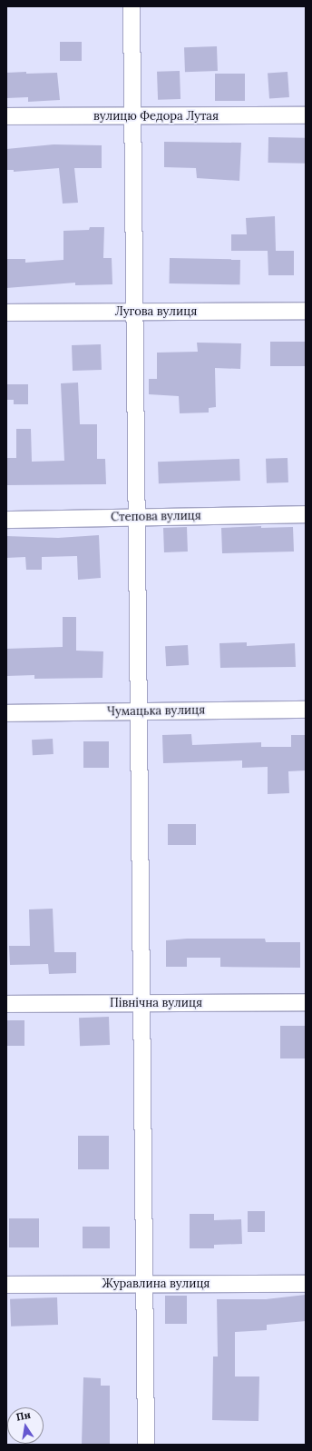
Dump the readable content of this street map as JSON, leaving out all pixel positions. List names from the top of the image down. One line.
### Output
{"streets":{"street":["вулицю Федора Лутая","Лугова вулиця","Степова вулиця","Чумацька вулиця","Північна вулиця","Журавлина вулиця"]},"north":"top"}
